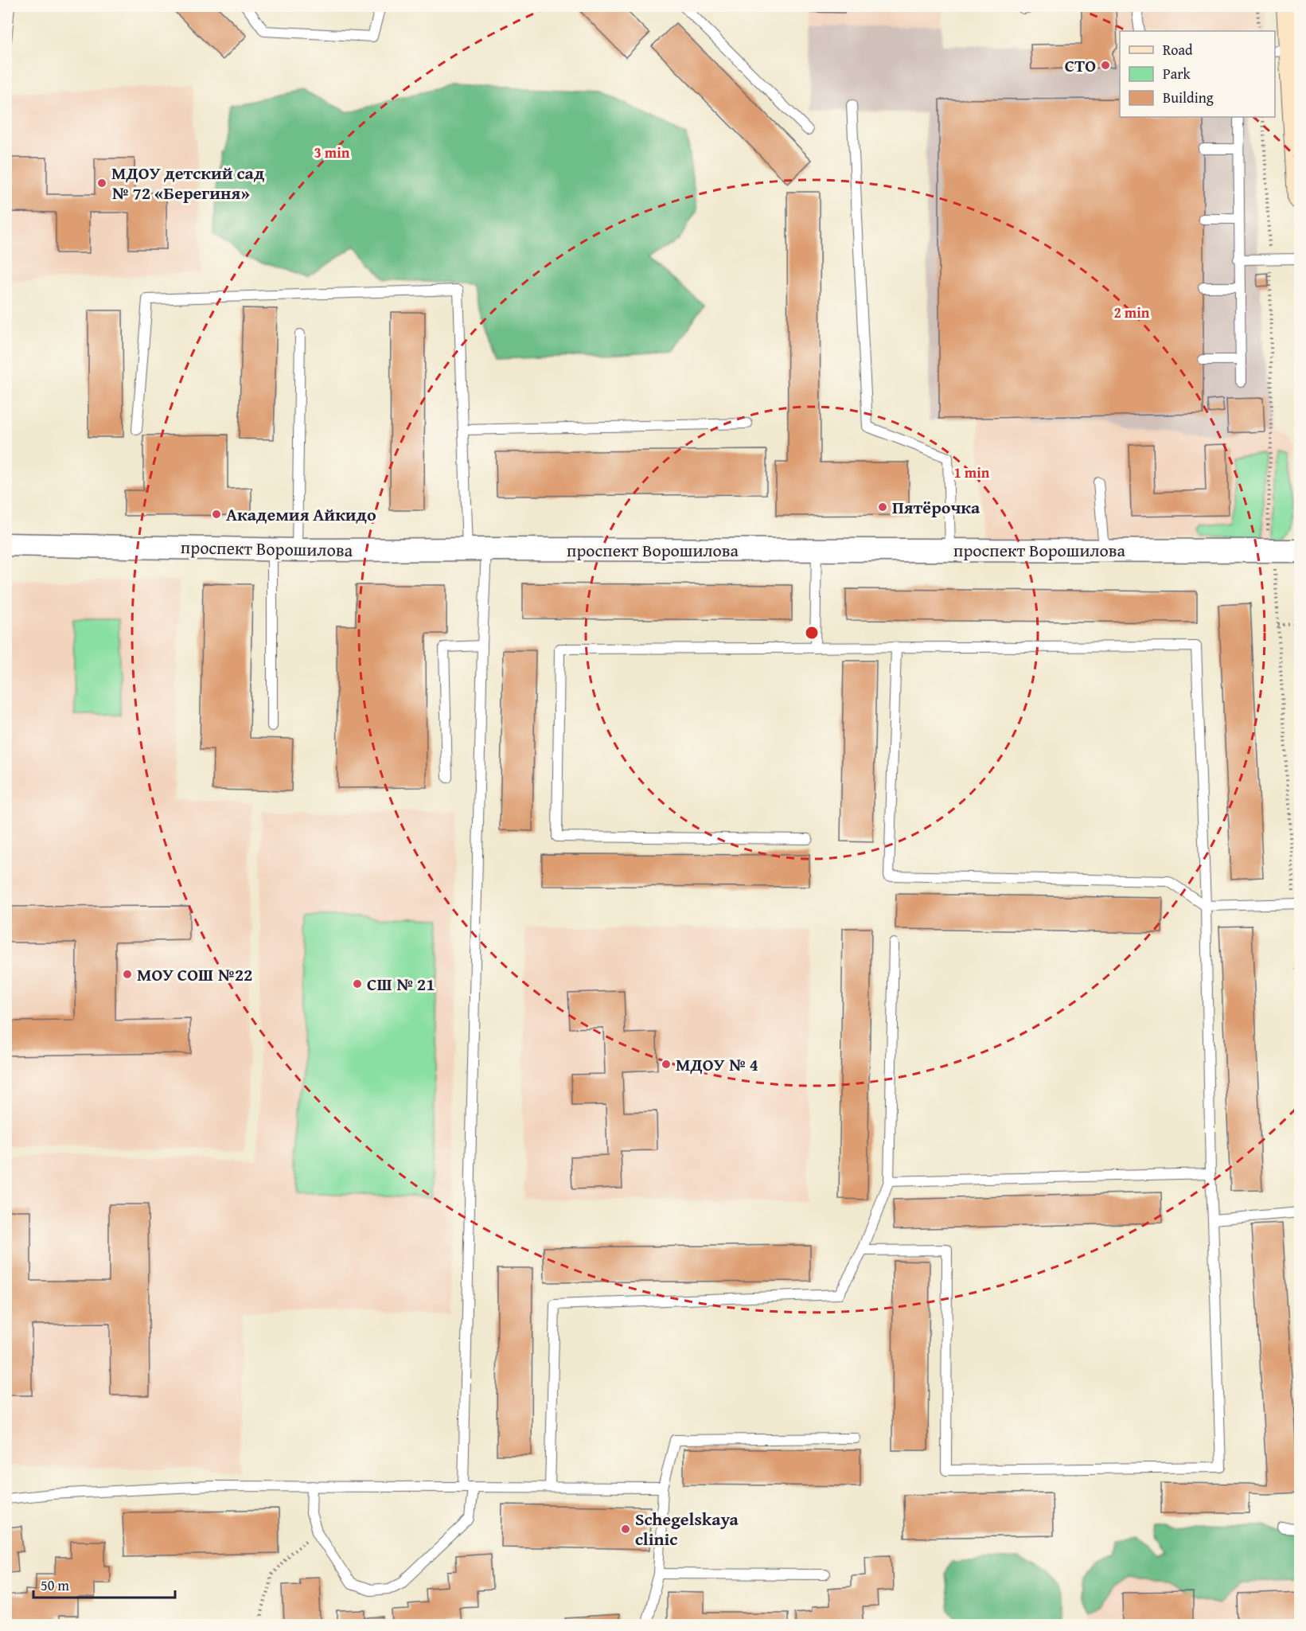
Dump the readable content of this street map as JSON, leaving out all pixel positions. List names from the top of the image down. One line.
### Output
{"streets":{"street":["проспект Ворошилова"]},"places":["СТО","МДОУ детский сад № 72 «Берегиня»","Пятёрочка","Академия Айкидо","МОУ СОШ №22","СШ № 21","МДОУ № 4","Schegelskaya clinic"],"legend":["Road","Park","Building"],"scale_bar":"50 m","rings":["3 min","2 min","1 min"]}
